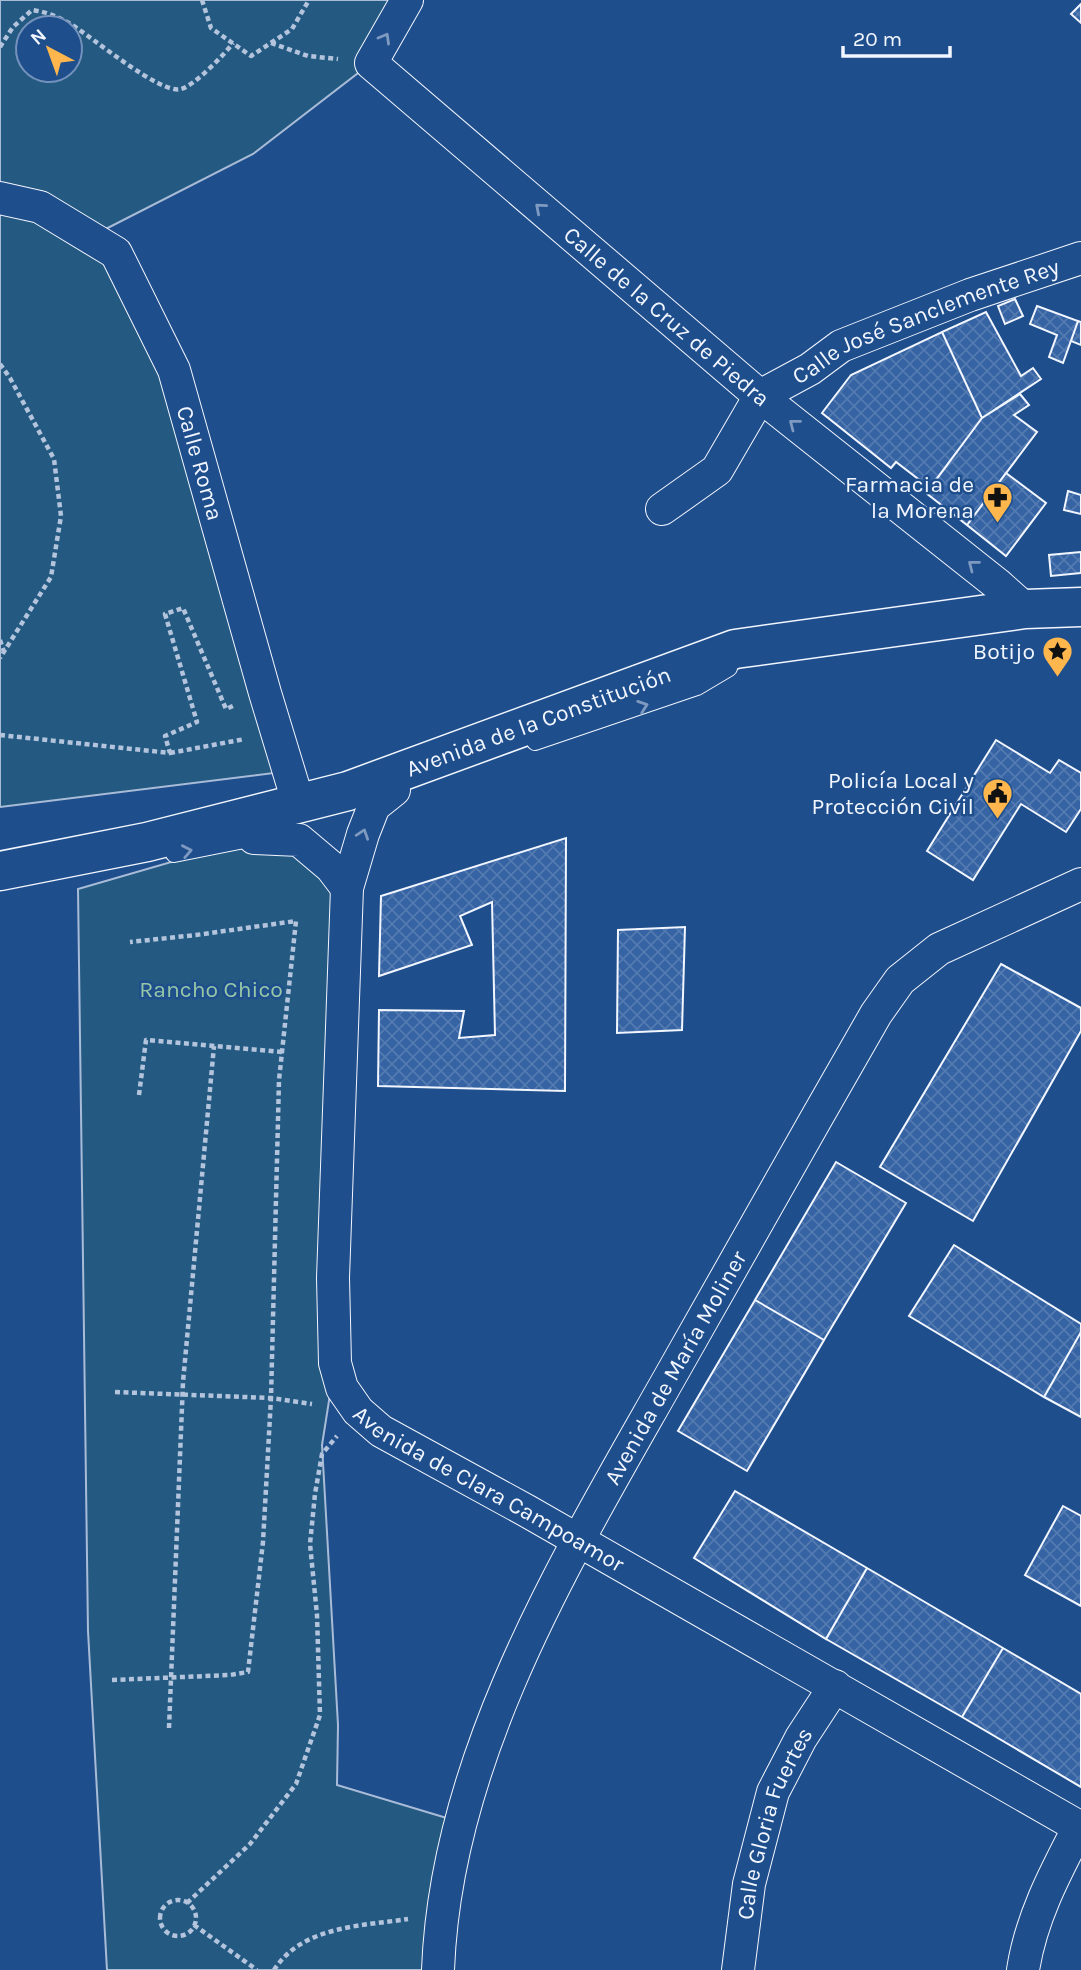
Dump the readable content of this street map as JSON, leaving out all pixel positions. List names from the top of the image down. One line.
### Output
{"streets":{"street":["Calle de la Cruz de Piedra","Calle José Sanclemente Rey","Calle Roma","Avenida de la Constitución","Avenida de María Moliner","Avenida de Clara Campoamor","Calle Gloria Fuertes"]},"crossings":[["Calle de la Cruz de Piedra","Calle José Sanclemente Rey"],["Calle de la Cruz de Piedra","Avenida de la Constitución"],["Calle Roma","Avenida de la Constitución"],["Avenida de María Moliner","Avenida de Clara Campoamor"],["Avenida de Clara Campoamor","Calle Gloria Fuertes"]],"one_way":["Calle de la Cruz de Piedra"],"parks":["Rancho Chico"],"places":{"pharmacy":["Farmacia de la Morena"],"place":["Botijo"],"public building":["Policía Local y Protección Civil"]},"scale_bar":"20 m","north":"top left"}
